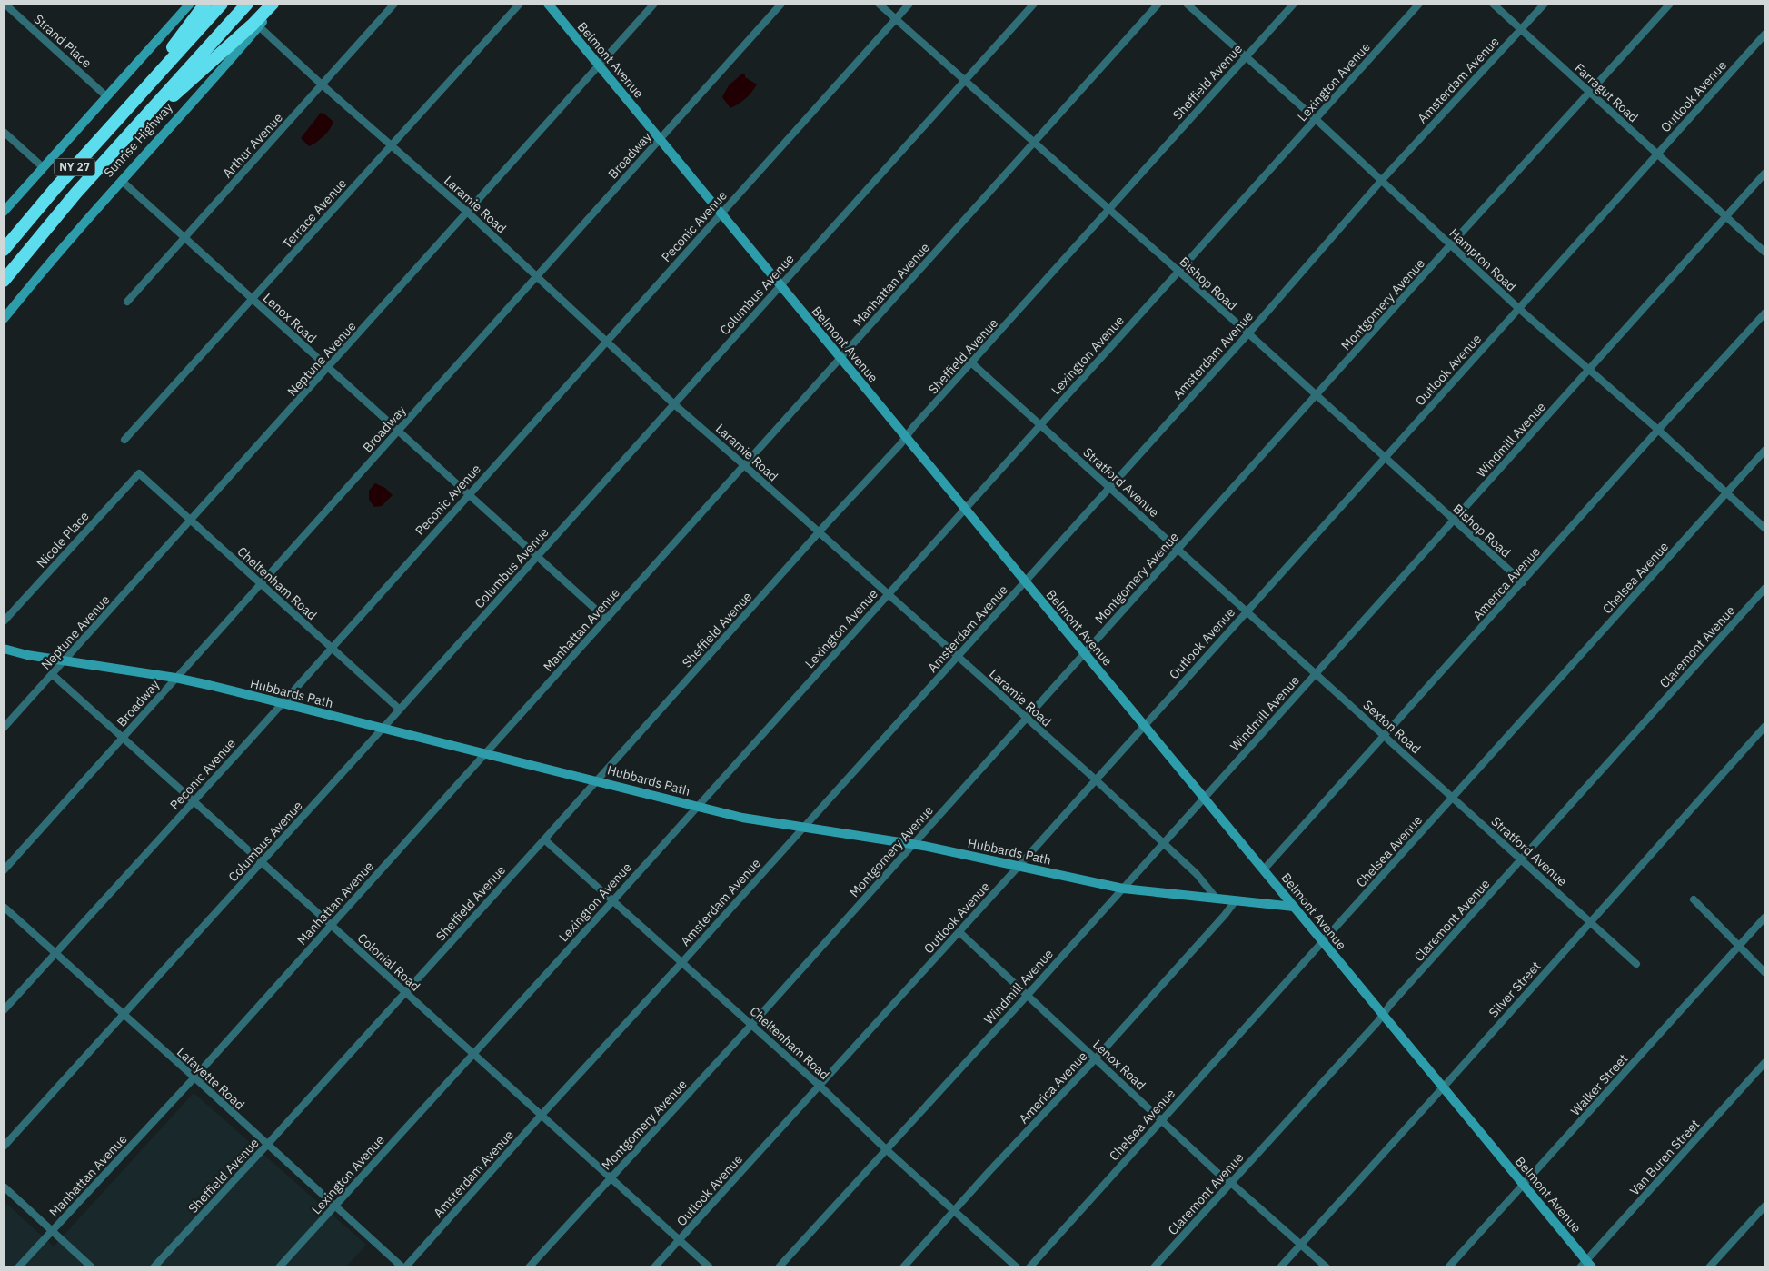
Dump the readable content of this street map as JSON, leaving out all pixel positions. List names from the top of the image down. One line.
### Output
{"streets":{"highway":["Sunrise Highway","NY 27"],"main road":["Belmont Avenue","Hubbards Path"],"street":["Strand Place","Amsterdam Avenue","Sheffield Avenue","Lexington Avenue","Farragut Road","Outlook Avenue","Arthur Avenue","Broadway","Laramie Road","Terrace Avenue","Peconic Avenue","Hampton Road","Bishop Road","Manhattan Avenue","Columbus Avenue","Montgomery Avenue","Lenox Road","Neptune Avenue","Windmill Avenue","Stratford Avenue","Nicole Place","Chelsea Avenue","Cheltenham Road","America Avenue","Claremont Avenue","Sexton Road","Colonial Road","Silver Street","Lafayette Road","Walker Street","Van Buren Street"]},"crossings":[["Belmont Avenue","Amsterdam Avenue"],["Belmont Avenue","Sheffield Avenue"],["Belmont Avenue","Lexington Avenue"],["Belmont Avenue","Outlook Avenue"],["Belmont Avenue","Broadway"],["Belmont Avenue","Peconic Avenue"],["Belmont Avenue","Manhattan Avenue"],["Belmont Avenue","Columbus Avenue"],["Belmont Avenue","Montgomery Avenue"],["Belmont Avenue","Neptune Avenue"],["Belmont Avenue","Windmill Avenue"],["Belmont Avenue","Chelsea Avenue"],["Belmont Avenue","America Avenue"],["Belmont Avenue","Claremont Avenue"],["Belmont Avenue","Hubbards Path"],["Belmont Avenue","Silver Street"],["Belmont Avenue","Walker Street"],["Belmont Avenue","Van Buren Street"],["Amsterdam Avenue","Farragut Road"],["Amsterdam Avenue","Laramie Road"],["Amsterdam Avenue","Hampton Road"],["Amsterdam Avenue","Bishop Road"],["Amsterdam Avenue","Stratford Avenue"],["Amsterdam Avenue","Cheltenham Road"],["Amsterdam Avenue","Hubbards Path"],["Amsterdam Avenue","Colonial Road"],["Amsterdam Avenue","Lafayette Road"],["Sheffield Avenue","Laramie Road"],["Sheffield Avenue","Hampton Road"],["Sheffield Avenue","Bishop Road"],["Sheffield Avenue","Stratford Avenue"],["Sheffield Avenue","Cheltenham Road"],["Sheffield Avenue","Hubbards Path"],["Sheffield Avenue","Colonial Road"],["Sheffield Avenue","Lafayette Road"],["Lexington Avenue","Laramie Road"],["Lexington Avenue","Hampton Road"],["Lexington Avenue","Bishop Road"],["Lexington Avenue","Stratford Avenue"],["Lexington Avenue","Cheltenham Road"],["Lexington Avenue","Hubbards Path"],["Lexington Avenue","Colonial Road"],["Lexington Avenue","Lafayette Road"],["Farragut Road","Outlook Avenue"],["Farragut Road","Montgomery Avenue"],["Farragut Road","Windmill Avenue"],["Outlook Avenue","Laramie Road"],["Outlook Avenue","Hampton Road"],["Outlook Avenue","Bishop Road"],["Outlook Avenue","Lenox Road"],["Outlook Avenue","Stratford Avenue"],["Outlook Avenue","Cheltenham Road"],["Outlook Avenue","Hubbards Path"],["Outlook Avenue","Colonial Road"],["Sunrise Highway","Laramie Road"],["Sunrise Highway","Lenox Road"],["Arthur Avenue","Laramie Road"],["Arthur Avenue","Lenox Road"],["Broadway","Laramie Road"],["Broadway","Lenox Road"],["Broadway","Cheltenham Road"],["Broadway","Hubbards Path"],["Broadway","Colonial Road"],["Laramie Road","Terrace Avenue"],["Laramie Road","Peconic Avenue"],["Laramie Road","Manhattan Avenue"],["Laramie Road","Columbus Avenue"],["Laramie Road","Montgomery Avenue"],["Laramie Road","Neptune Avenue"],["Laramie Road","Windmill Avenue"],["Laramie Road","Hubbards Path"],["Terrace Avenue","Lenox Road"],["Peconic Avenue","Bishop Road"],["Peconic Avenue","Lenox Road"],["Peconic Avenue","Cheltenham Road"],["Peconic Avenue","Hubbards Path"],["Peconic Avenue","Colonial Road"],["Peconic Avenue","Lafayette Road"],["Hampton Road","Montgomery Avenue"],["Hampton Road","Windmill Avenue"],["Hampton Road","Chelsea Avenue"],["Hampton Road","America Avenue"],["Bishop Road","Manhattan Avenue"],["Bishop Road","Columbus Avenue"],["Bishop Road","Montgomery Avenue"],["Bishop Road","Windmill Avenue"],["Bishop Road","America Avenue"],["Manhattan Avenue","Lenox Road"],["Manhattan Avenue","Hubbards Path"],["Manhattan Avenue","Colonial Road"],["Manhattan Avenue","Lafayette Road"],["Columbus Avenue","Lenox Road"],["Columbus Avenue","Cheltenham Road"],["Columbus Avenue","Hubbards Path"],["Columbus Avenue","Colonial Road"],["Columbus Avenue","Lafayette Road"],["Montgomery Avenue","Stratford Avenue"],["Montgomery Avenue","Cheltenham Road"],["Montgomery Avenue","Hubbards Path"],["Montgomery Avenue","Colonial Road"],["Lenox Road","Neptune Avenue"],["Lenox Road","Windmill Avenue"],["Lenox Road","Chelsea Avenue"],["Lenox Road","America Avenue"],["Lenox Road","Claremont Avenue"],["Lenox Road","Silver Street"],["Neptune Avenue","Cheltenham Road"],["Neptune Avenue","Hubbards Path"],["Neptune Avenue","Colonial Road"],["Windmill Avenue","Stratford Avenue"],["Windmill Avenue","Cheltenham Road"],["Windmill Avenue","Hubbards Path"],["Windmill Avenue","Sexton Road"],["Stratford Avenue","Chelsea Avenue"],["Stratford Avenue","Claremont Avenue"],["Stratford Avenue","Sexton Road"],["Stratford Avenue","Silver Street"],["Nicole Place","Cheltenham Road"],["Chelsea Avenue","Sexton Road"],["Cheltenham Road","America Avenue"],["America Avenue","Hubbards Path"],["America Avenue","Sexton Road"]]}
